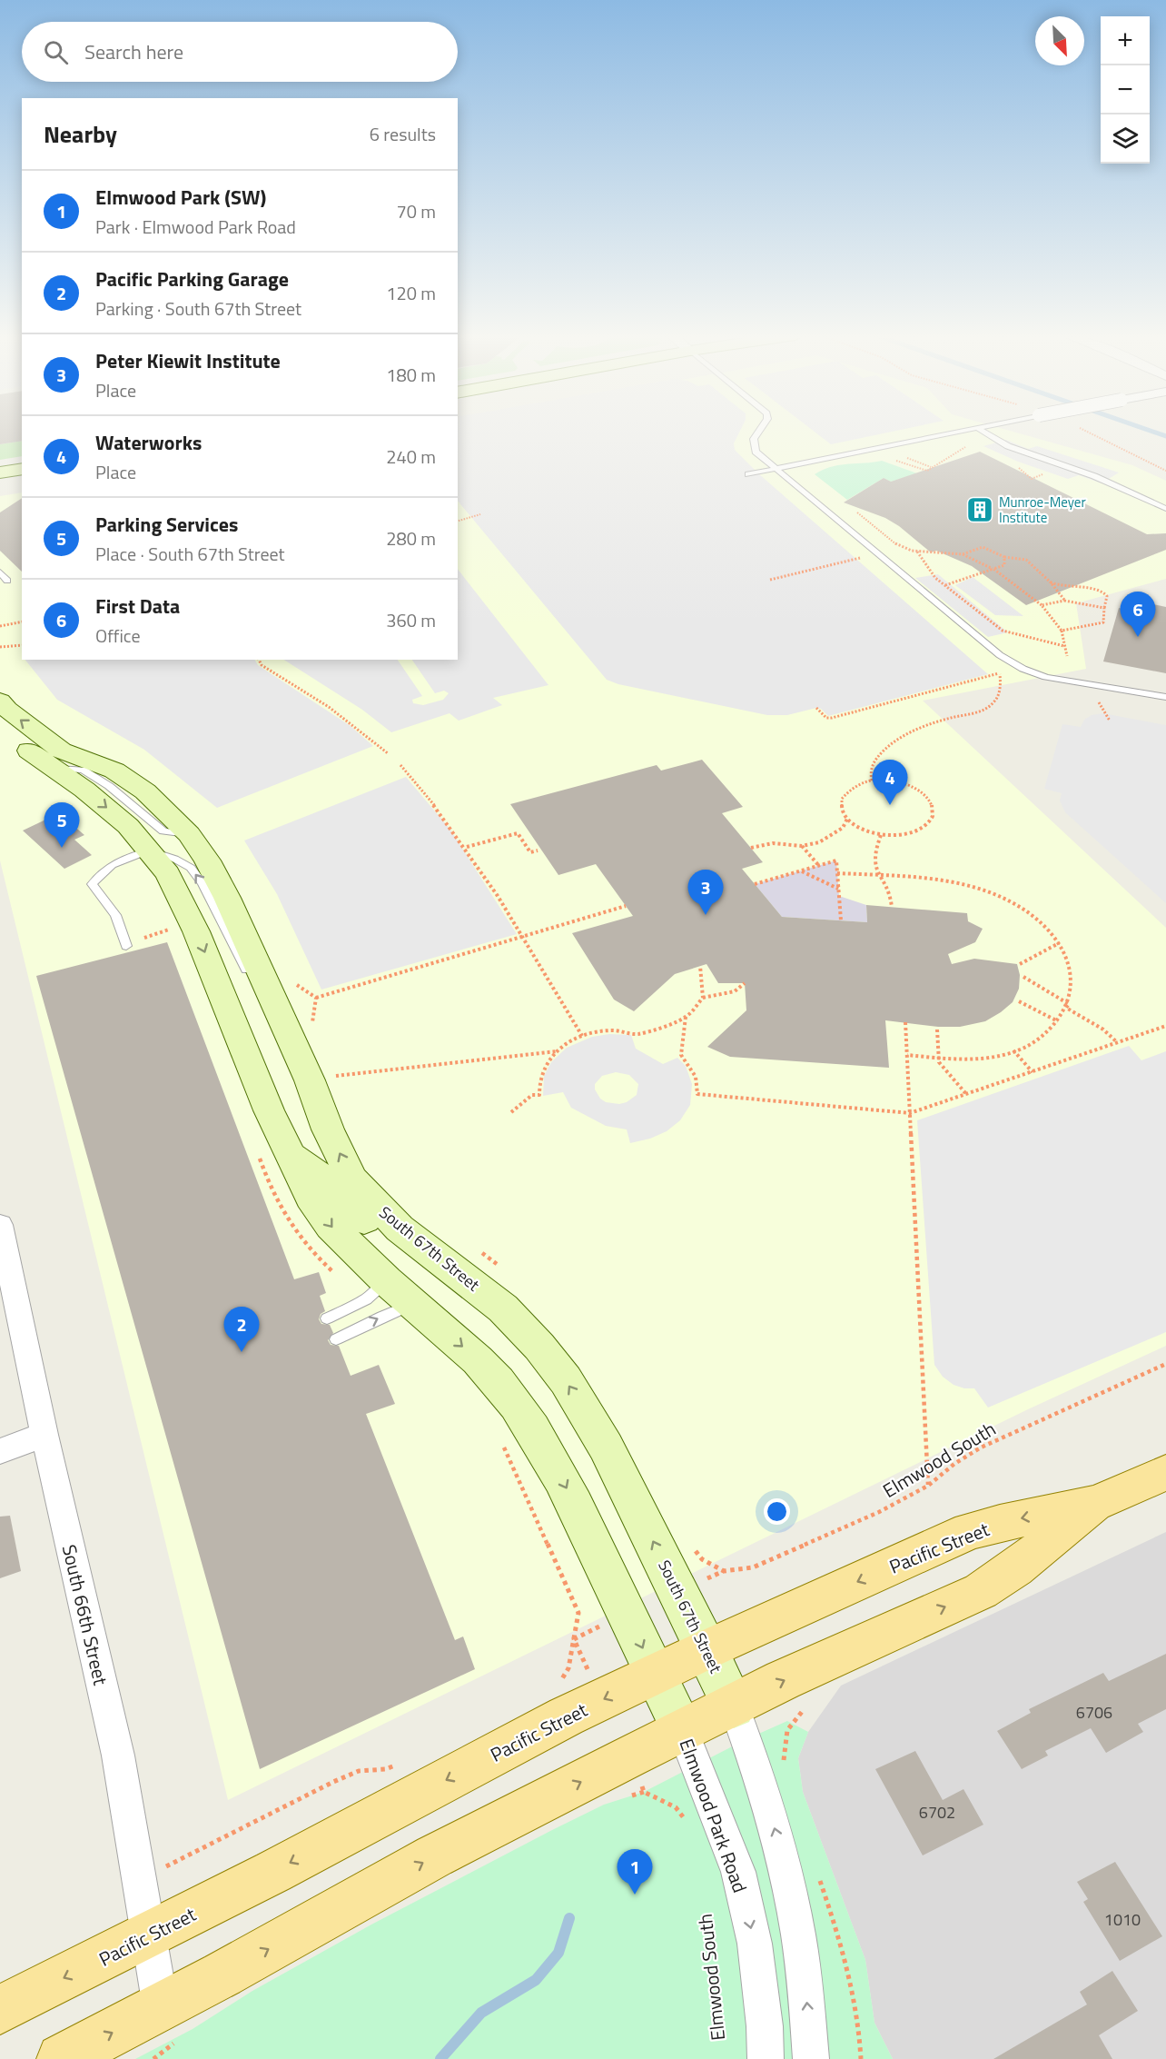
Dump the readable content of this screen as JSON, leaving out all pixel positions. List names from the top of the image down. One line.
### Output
{"streets":{"main road":["South 67th Street","Pacific Street","Elmwood Park Road"],"street":["South 66th Street"],"path":["Elmwood South"]},"crossings":[["South 67th Street","Pacific Street"],["Pacific Street","South 66th Street"],["Pacific Street","Elmwood Park Road"]],"one_way":["Elmwood Park Road"],"places":{"building":["Munroe-Meyer Institute"]},"house_numbers":["6706","6702","1010"],"north":"bottom right","page":{"map_buttons":["+","−"],"search":"Search here","heading":["Nearby","6 results"],"list":[{"mark":"1","name":"Elmwood Park (SW)","note":"Park · Elmwood Park Road","value":"70 m"},{"mark":"2","name":"Pacific Parking Garage","note":"Parking · South 67th Street","value":"120 m"},{"mark":"3","name":"Peter Kiewit Institute","note":"Place","value":"180 m"},{"mark":"4","name":"Waterworks","note":"Place","value":"240 m"},{"mark":"5","name":"Parking Services","note":"Place · South 67th Street","value":"280 m"},{"mark":"6","name":"First Data","note":"Office","value":"360 m"}],"pins":["6","4","5","3","2","1"]}}
